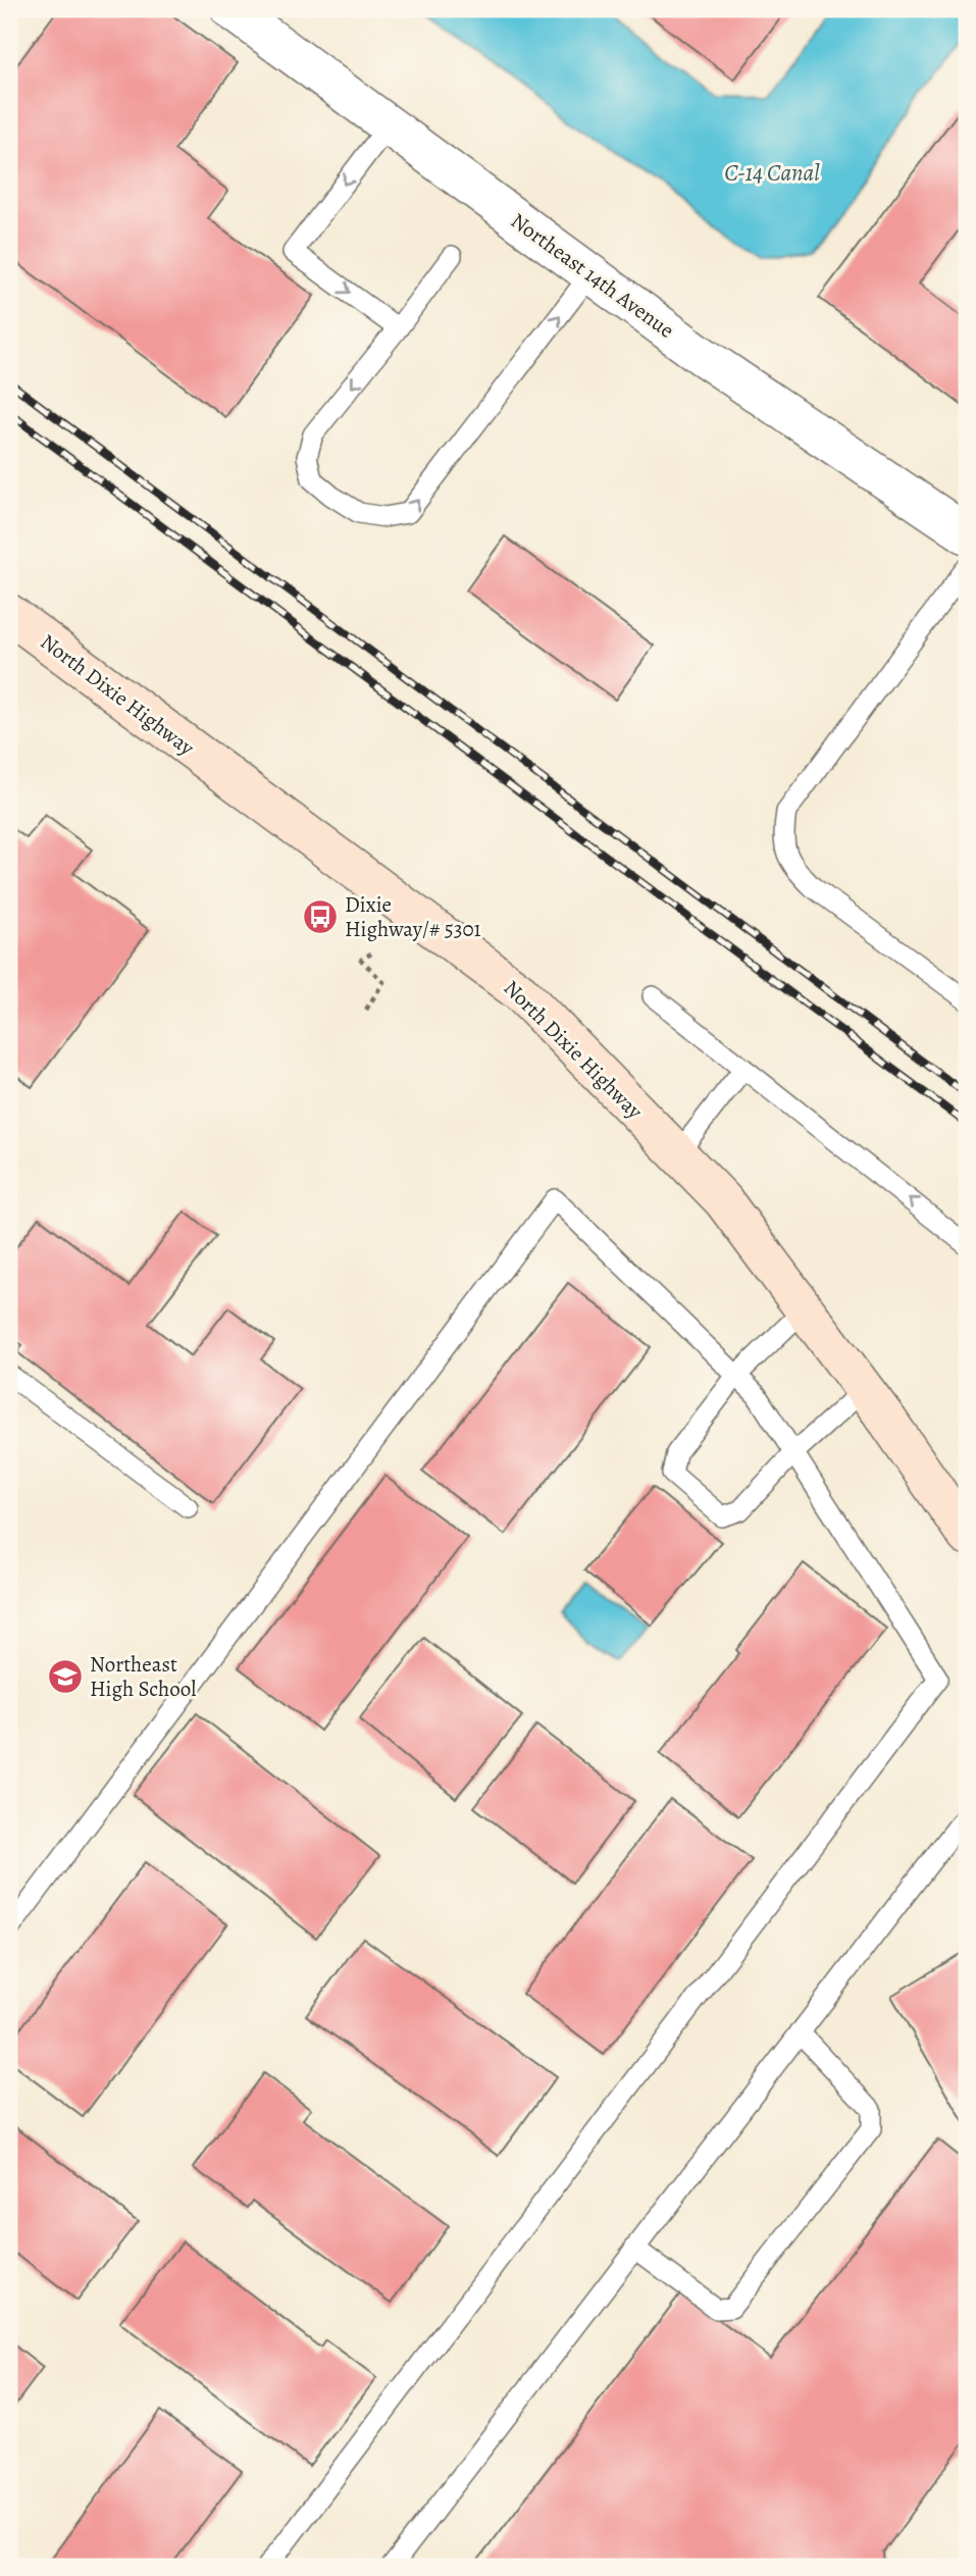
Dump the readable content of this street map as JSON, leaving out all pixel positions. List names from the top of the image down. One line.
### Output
{"streets":{"main road":["North Dixie Highway"],"street":["Northeast 14th Avenue"]},"water":["C-14 Canal"],"places":{"bus stop":["Dixie Highway/# 5301"],"school or university":["Northeast High School"]}}
